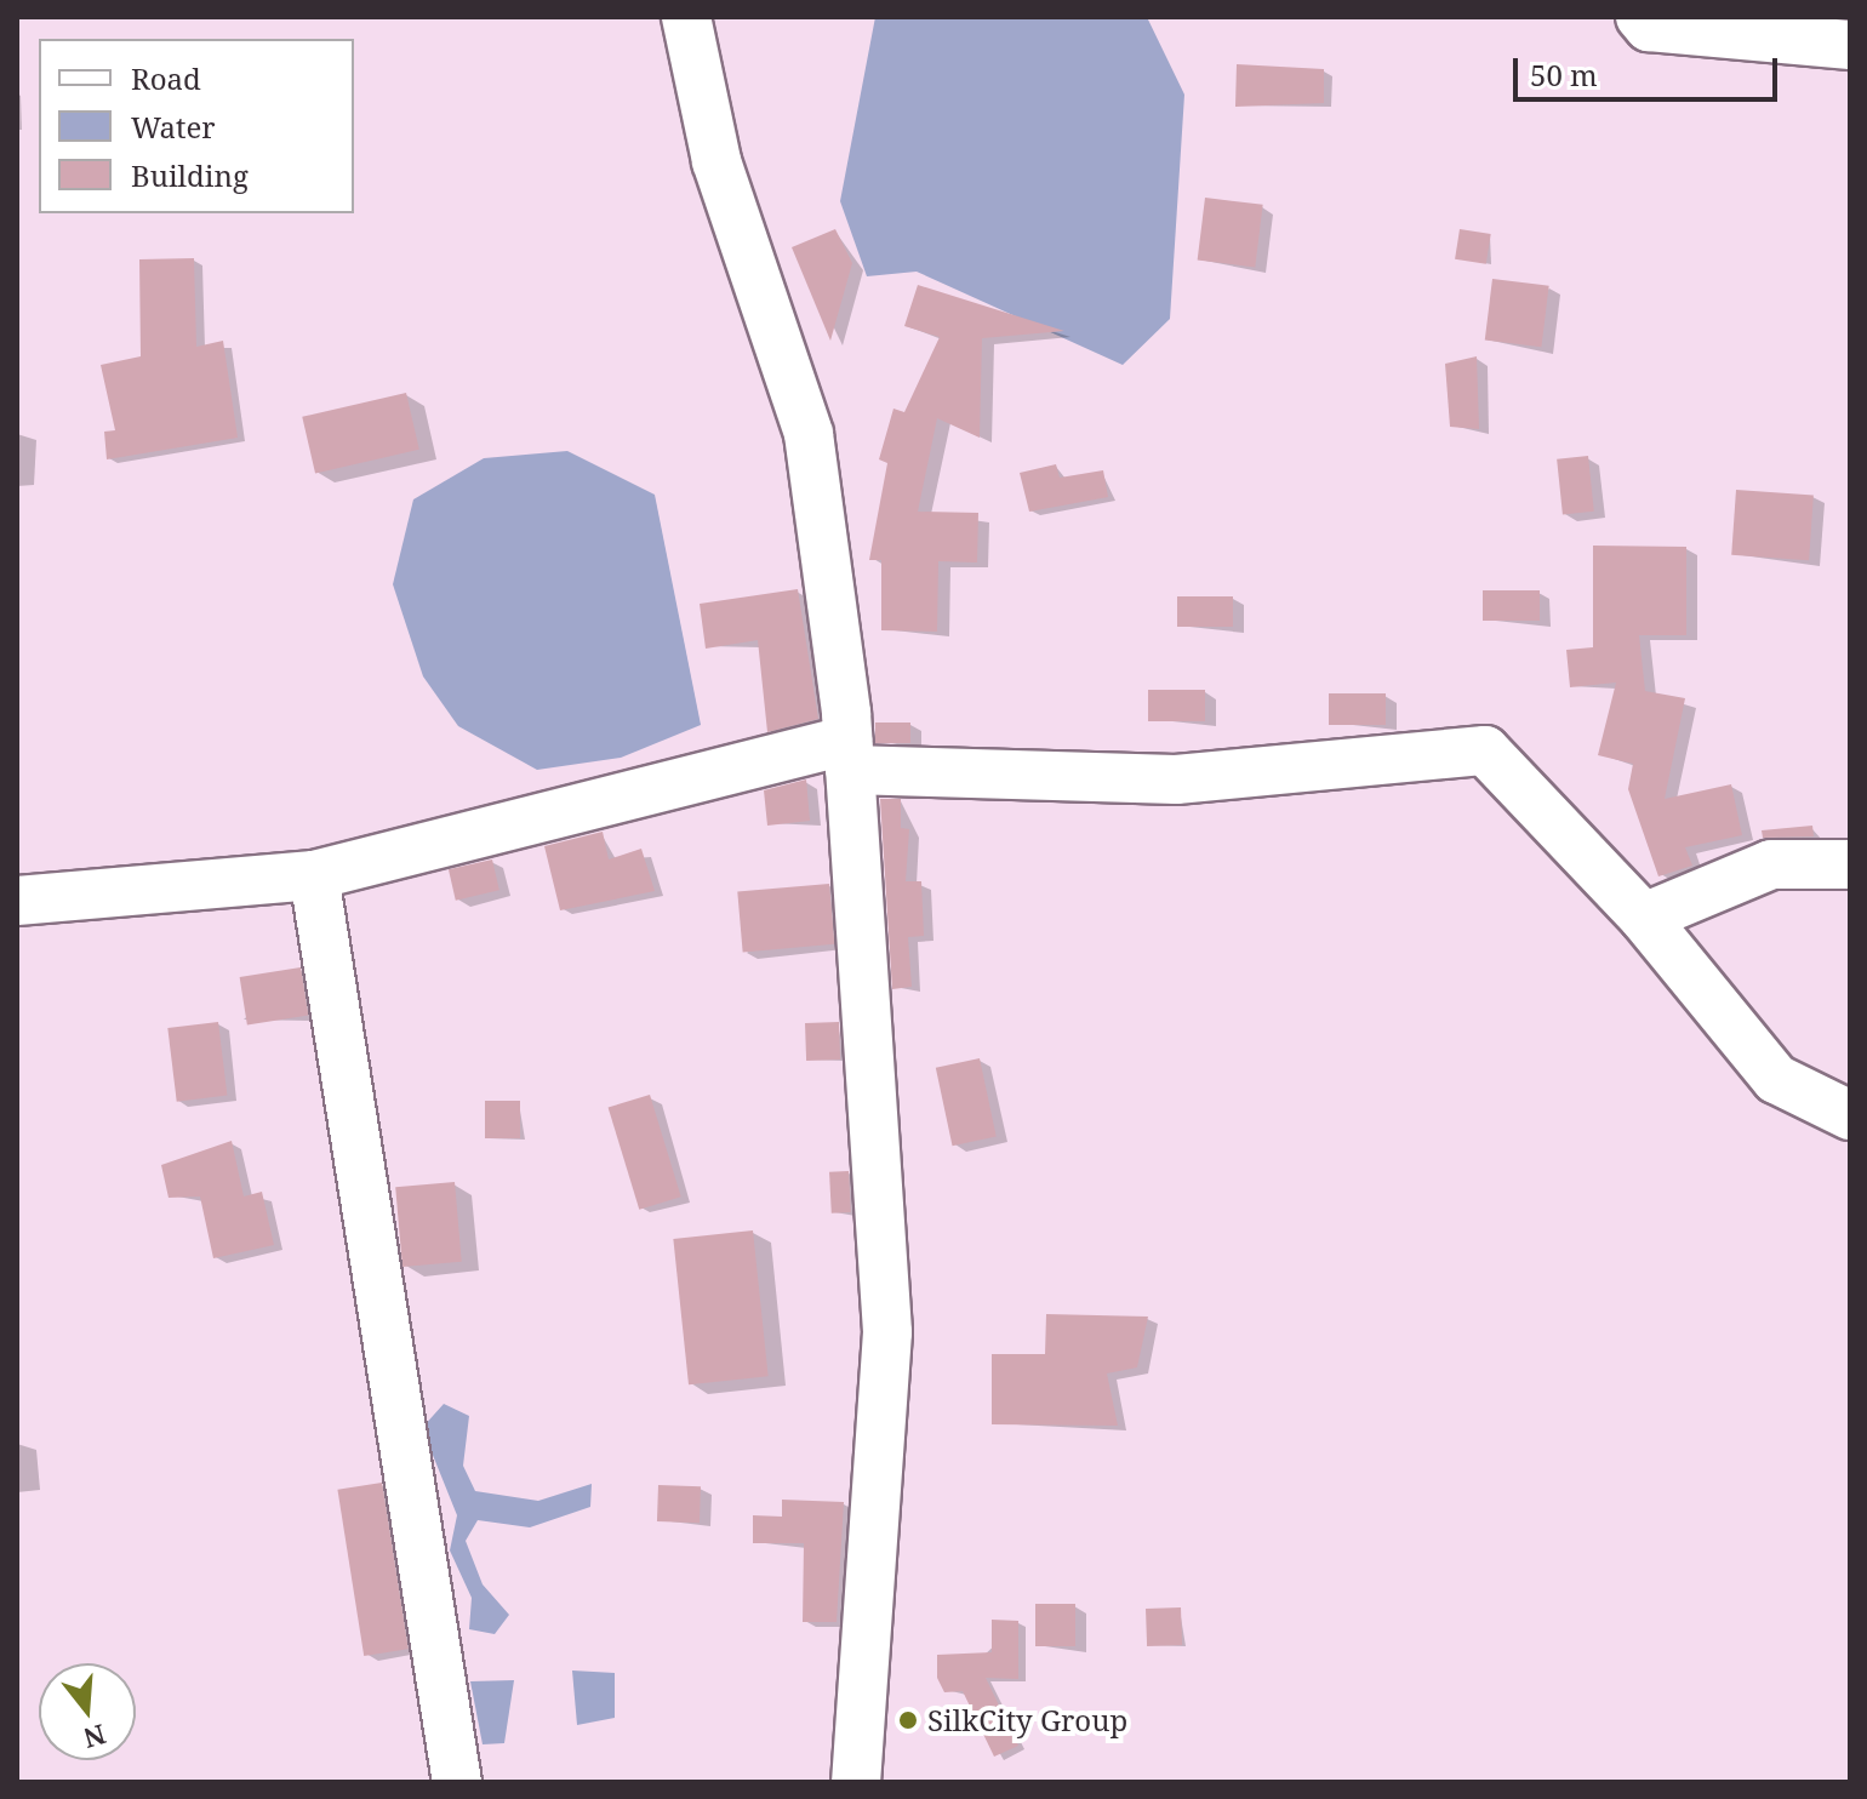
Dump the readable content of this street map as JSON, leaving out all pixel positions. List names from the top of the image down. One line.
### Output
{"places":["SilkCity Group"],"legend":["Road","Water","Building"],"scale_bar":"50 m","north":"bottom"}
